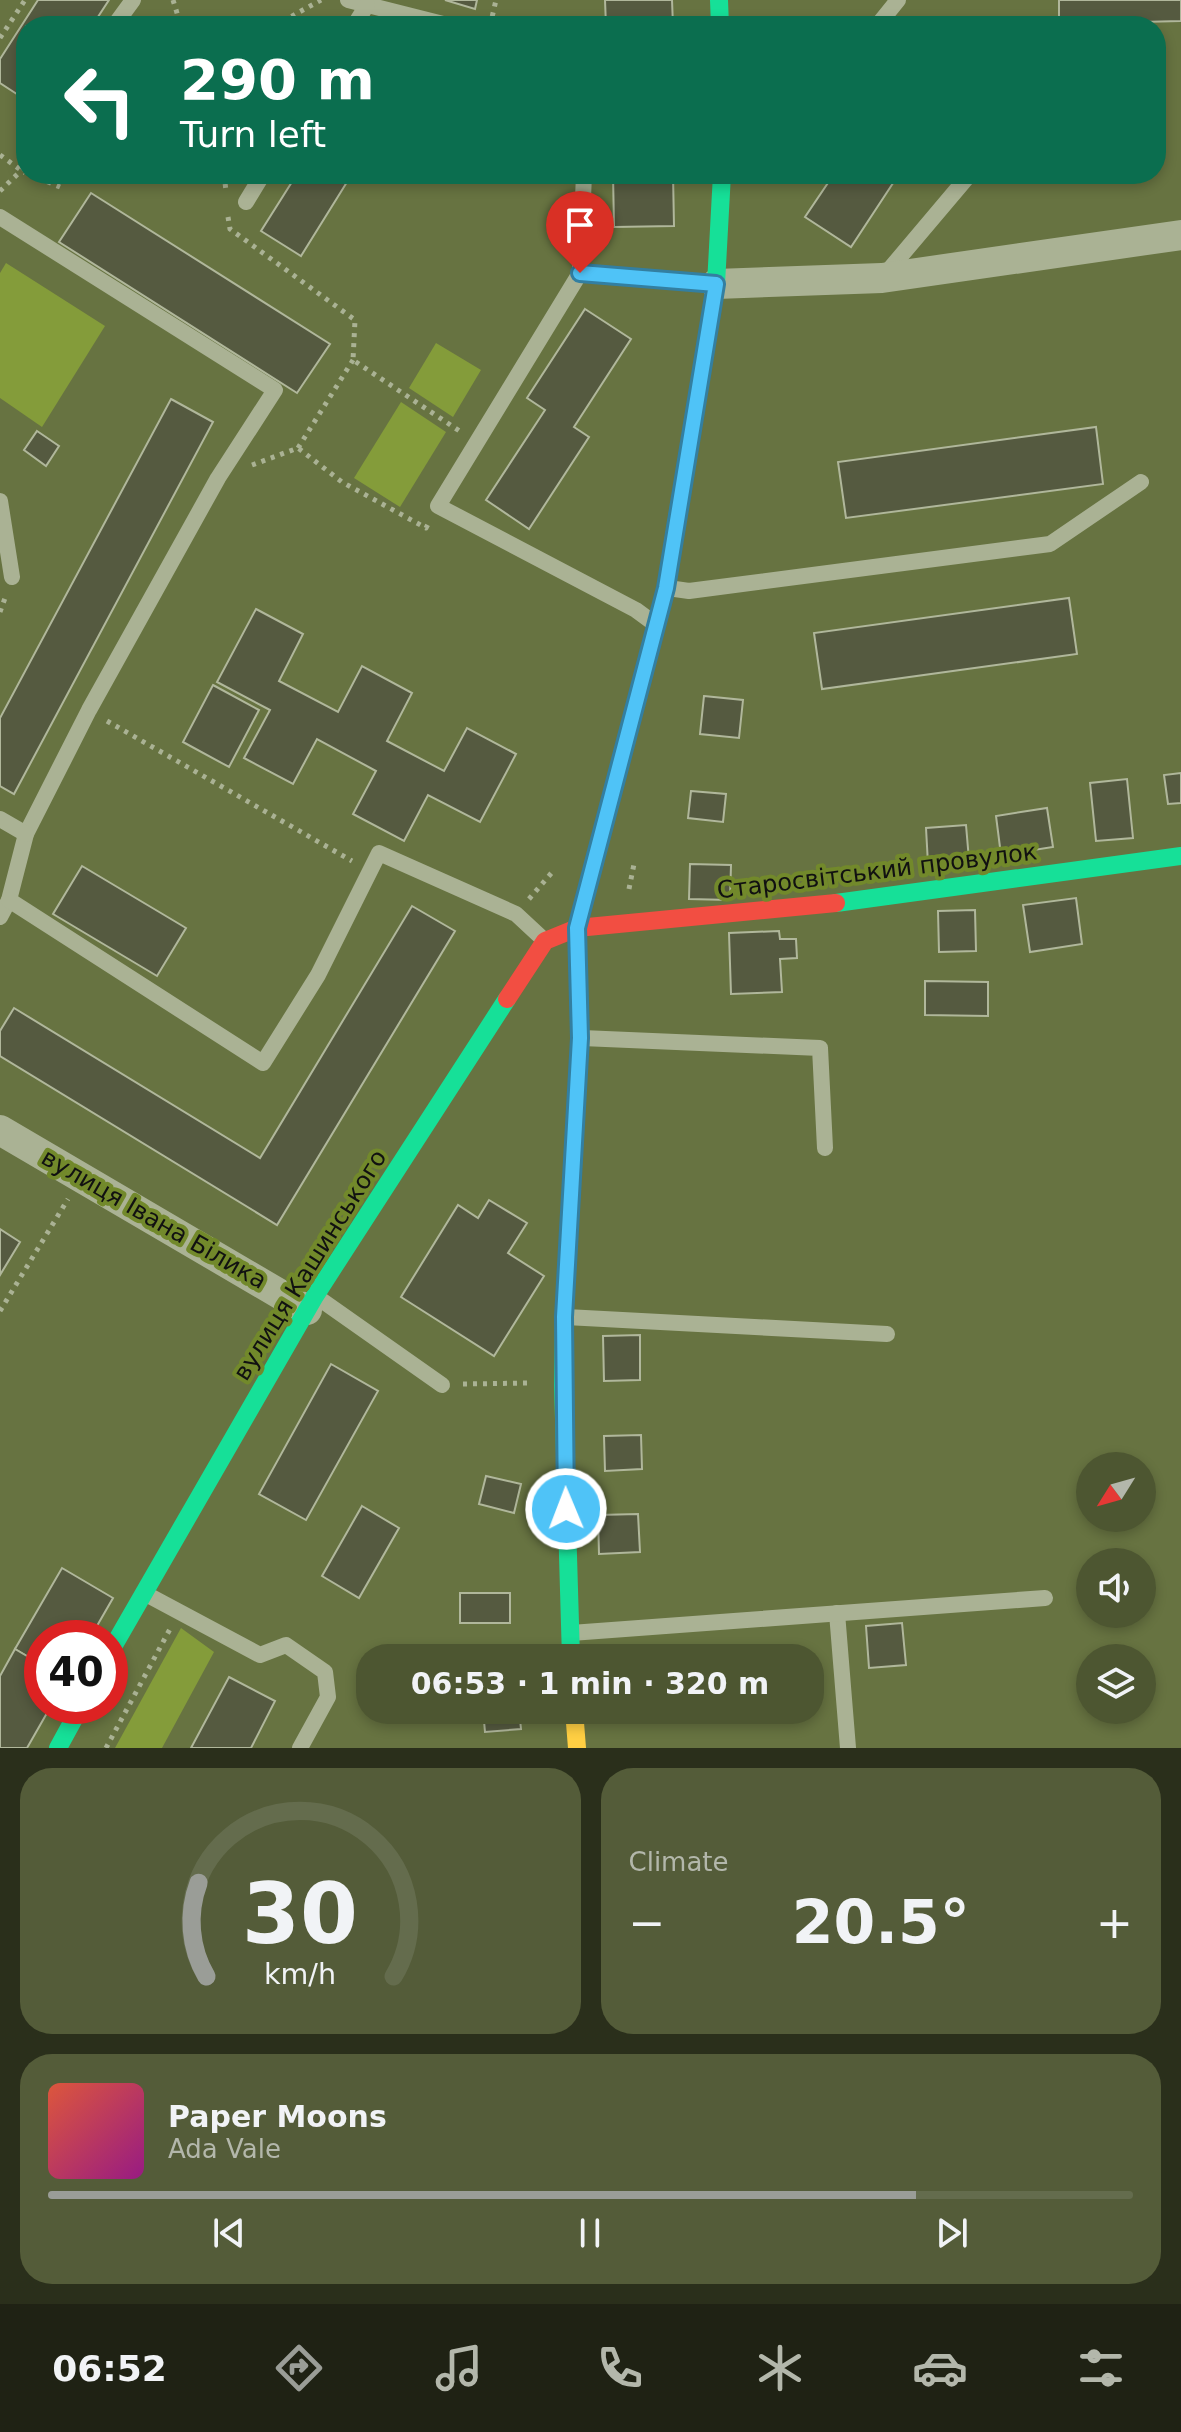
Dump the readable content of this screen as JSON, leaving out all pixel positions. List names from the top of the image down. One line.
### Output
{"streets":{"street":["Старосвітський провулок","вулиця Івана Білика","вулиця Кашинського"]},"crossings":[["вулиця Івана Білика","вулиця Кашинського"]],"north":"bottom left","page":{"turn":["290 m","Turn left"],"limit":"40","trip":"06:53 · 1 min · 320 m","tile":"Climate","heat":["−","20.5°","+"],"song":["Paper Moons","Ada Vale"],"tabs":"06:52","gauge":["30","km/h"]}}
